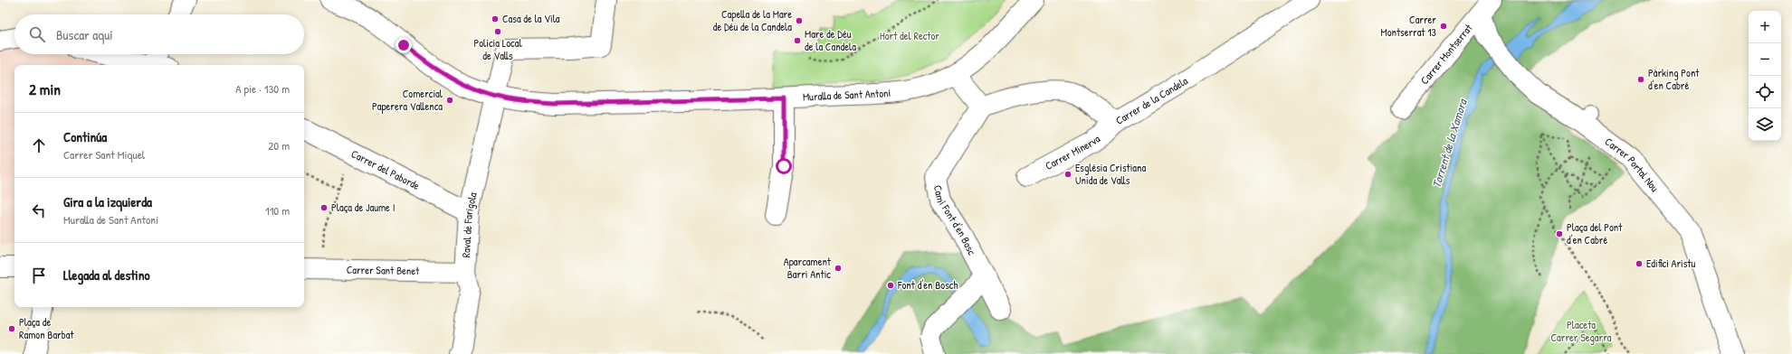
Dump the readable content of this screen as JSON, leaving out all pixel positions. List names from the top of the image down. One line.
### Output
{"streets":{"street":["Carrer Montserrat","Muralla de Sant Antoni","Carrer de la Candela","Carrer Minerva","Carrer Portal Nou","Carrer del Paborde","Camí Font d'en Bosc","Raval de Farigola","Carrer Sant Benet"]},"crossings":[["Carrer Montserrat","Carrer Portal Nou"],["Muralla de Sant Antoni","Raval de Farigola"],["Carrer de la Candela","Carrer Minerva"],["Carrer de la Candela","Camí Font d'en Bosc"],["Carrer del Paborde","Raval de Farigola"],["Raval de Farigola","Carrer Sant Benet"]],"water":["Torrent de la Xamora"],"parks":["Hort del Rector","Placeta Carrer Segarra"],"places":["Casa de la Vila","Capella de la Mare de Déu de la Candela","Carrer Montserrat 13","Policia Local de Valls","Mare de Déu de la Candela","Pàrking Pont d'en Cabré","Comercial Paperera Vallenca","Església Cristiana Unida de Valls","Plaça de Jaume I","Plaça del Pont d'en Cabré","Edifici Aristu","Aparcament Barri Antic","Font d'en Bosch","Plaça de Ramon Barbat"],"page":{"map_buttons":["+","−"],"search":"Buscar aquí","heading":["2 min","A pie · 130 m"],"list":[["Continúa","Carrer Sant Miquel","20 m"],["Gira a la izquierda","Muralla de Sant Antoni","110 m"],"Llegada al destino"]}}
